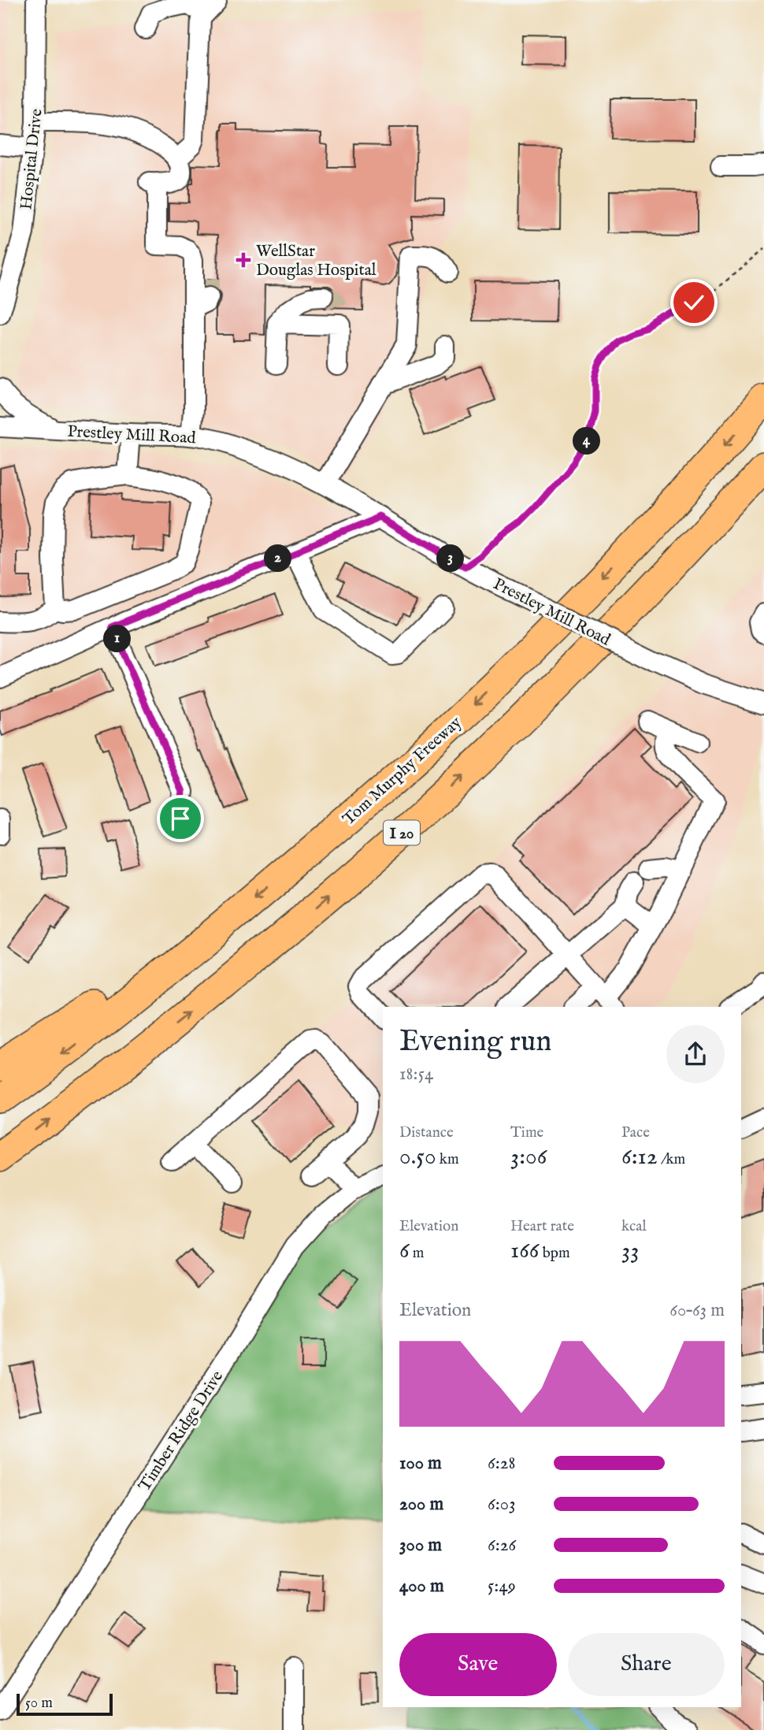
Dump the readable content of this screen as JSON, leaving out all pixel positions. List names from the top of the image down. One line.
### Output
{"streets":{"highway":["Tom Murphy Freeway","I 20"],"street":["Hospital Drive","Prestley Mill Road","Timber Ridge Drive"]},"places":{"health":["WellStar Douglas Hospital"]},"scale_bar":"50 m","page":{"pins":["4","2","3","1"],"heading":["Evening run","18:54"],"stats":[["Distance","0.50 km"],["Time","3:06"],["Pace","6:12 /km"],["Elevation","6 m"],["Heart rate","166 bpm"],["kcal","33"]],"chart":["Elevation","60–63 m"],"list":[{"name":"100 m","note":"6:28"},{"name":"200 m","note":"6:03"},{"name":"300 m","note":"6:26"},{"name":"400 m","note":"5:49"}],"buttons":["Save","Share"],"scale":"50 m"}}
